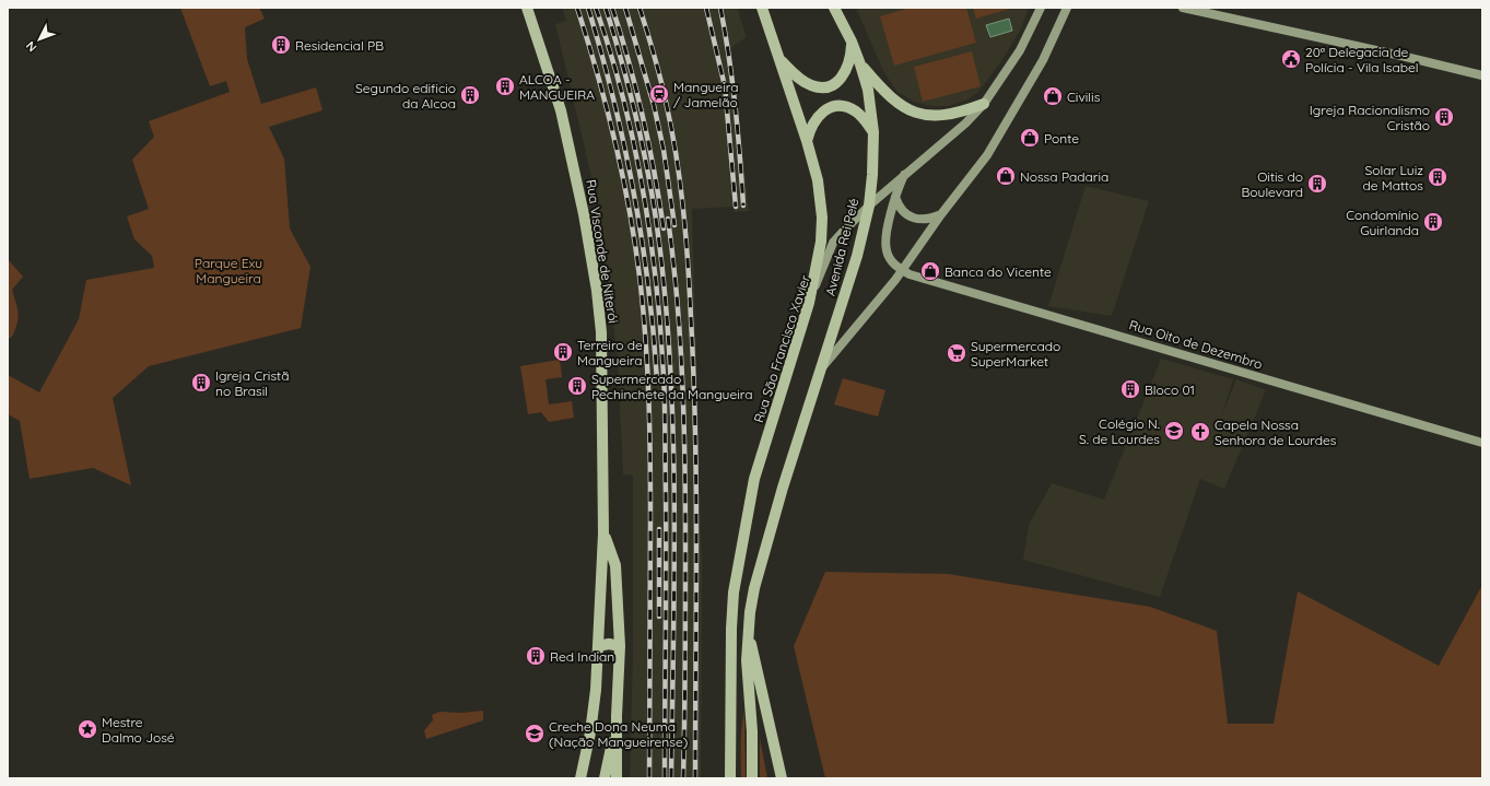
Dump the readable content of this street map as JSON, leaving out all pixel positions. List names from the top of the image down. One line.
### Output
{"streets":{"main road":["Avenida Rei Pelé","Rua Visconde de Niterói","Rua Oito de Dezembro","Rua São Francisco Xavier"]},"crossings":[["Avenida Rei Pelé","Rua São Francisco Xavier"]],"parks":["Parque Exu Mangueira"],"places":{"building":["Residencial PB","ALCOA - MANGUEIRA","Segundo edificio da Alcoa","Igreja Racionalismo Cristão","Solar Luiz de Mattos","Oitis do Boulevard","Condomínio Guirlanda","Terreiro de Mangueira","Igreja Cristã no Brasil","Supermercado Pechinchete da Mangueira","Bloco 01","Red Indian"],"public building":["20ª Delegacia de Polícia - Vila Isabel"],"station":["Mangueira / Jamelão"],"shop":["Civilis","Ponte","Nossa Padaria","Banca do Vicente"],"supermarket":["Supermercado SuperMarket"],"school or university":["Colégio N. S. de Lourdes","Creche Dona Neuma (Nação Mangueirense)"],"church":["Capela Nossa Senhora de Lourdes"],"place":["Mestre Dalmo José"]},"north":"bottom left"}
